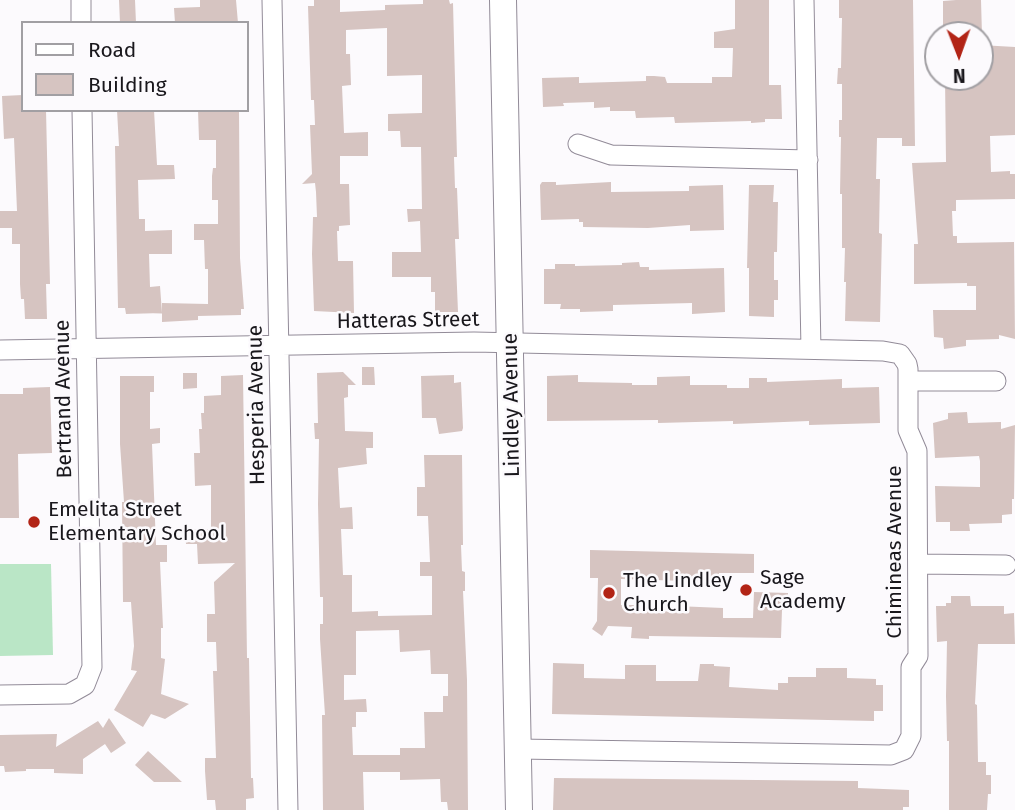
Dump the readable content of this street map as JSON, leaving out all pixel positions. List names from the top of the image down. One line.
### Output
{"streets":{"main road":["Lindley Avenue"],"street":["Hatteras Street","Bertrand Avenue","Hesperia Avenue","Chimineas Avenue"]},"crossings":[["Hatteras Street","Bertrand Avenue"],["Hatteras Street","Hesperia Avenue"],["Hatteras Street","Lindley Avenue"],["Hatteras Street","Chimineas Avenue"],["Lindley Avenue","Chimineas Avenue"]],"places":["Emelita Street Elementary School","Sage Academy","The Lindley Church"],"legend":["Road","Building"],"north":"bottom"}
